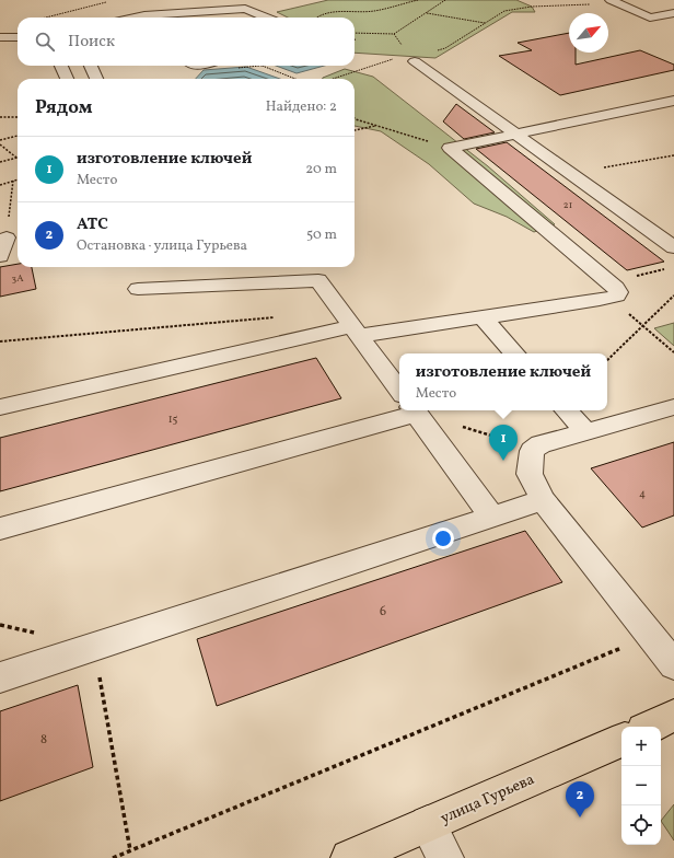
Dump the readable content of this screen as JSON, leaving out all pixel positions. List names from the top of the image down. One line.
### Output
{"streets":{"main road":["улица Гурьева"]},"house_numbers":["21","3А","15","4","6","8"],"north":"top right","page":{"search":"Поиск","heading":["Рядом","Найдено: 2"],"list":[{"mark":"1","name":"изготовление ключей","note":"Место","value":"20 m"},{"mark":"2","name":"АТС","note":"Остановка · улица Гурьева","value":"50 m"}],"popup":["изготовление ключей","Место"],"pins":["1","2"],"map_buttons":["+","−"]}}
